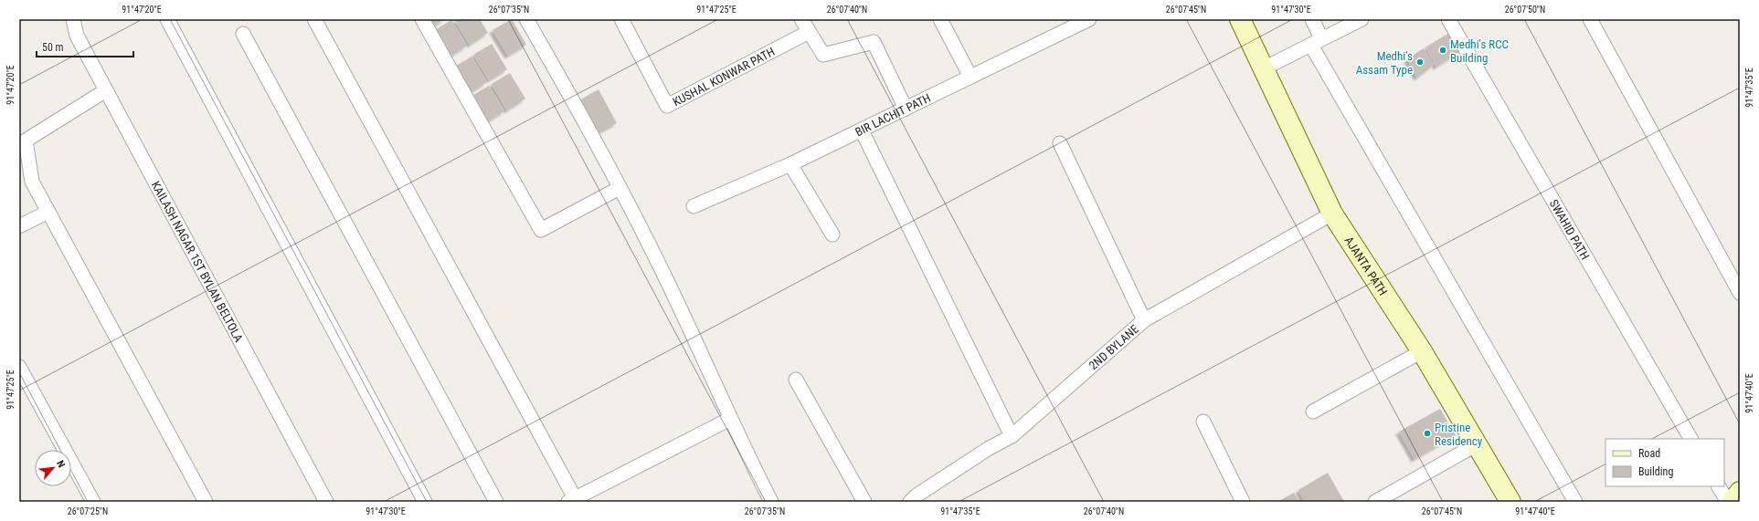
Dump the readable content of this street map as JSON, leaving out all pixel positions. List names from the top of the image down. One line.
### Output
{"streets":{"street":["KUSHAL KONWAR PATH","BIR LACHIT PATH","SWAHID PATH","KAILASH NAGAR 1ST BYLAN BELTOLA","AJANTA PATH","2ND BYLANE"]},"crossings":[["AJANTA PATH","2ND BYLANE"]],"places":["Medhi's RCC Building","Medhi's Assam Type","Pristine Residency"],"legend":["Road","Building"],"scale_bar":"50 m","north":"top right","coordinates":["91°47'20\"E","26°07'35\"N","91°47'25\"E","26°07'40\"N","26°07'45\"N","91°47'30\"E","26°07'50\"N","91°47'35\"E","91°47'40\"E","26°07'25\"N"]}
